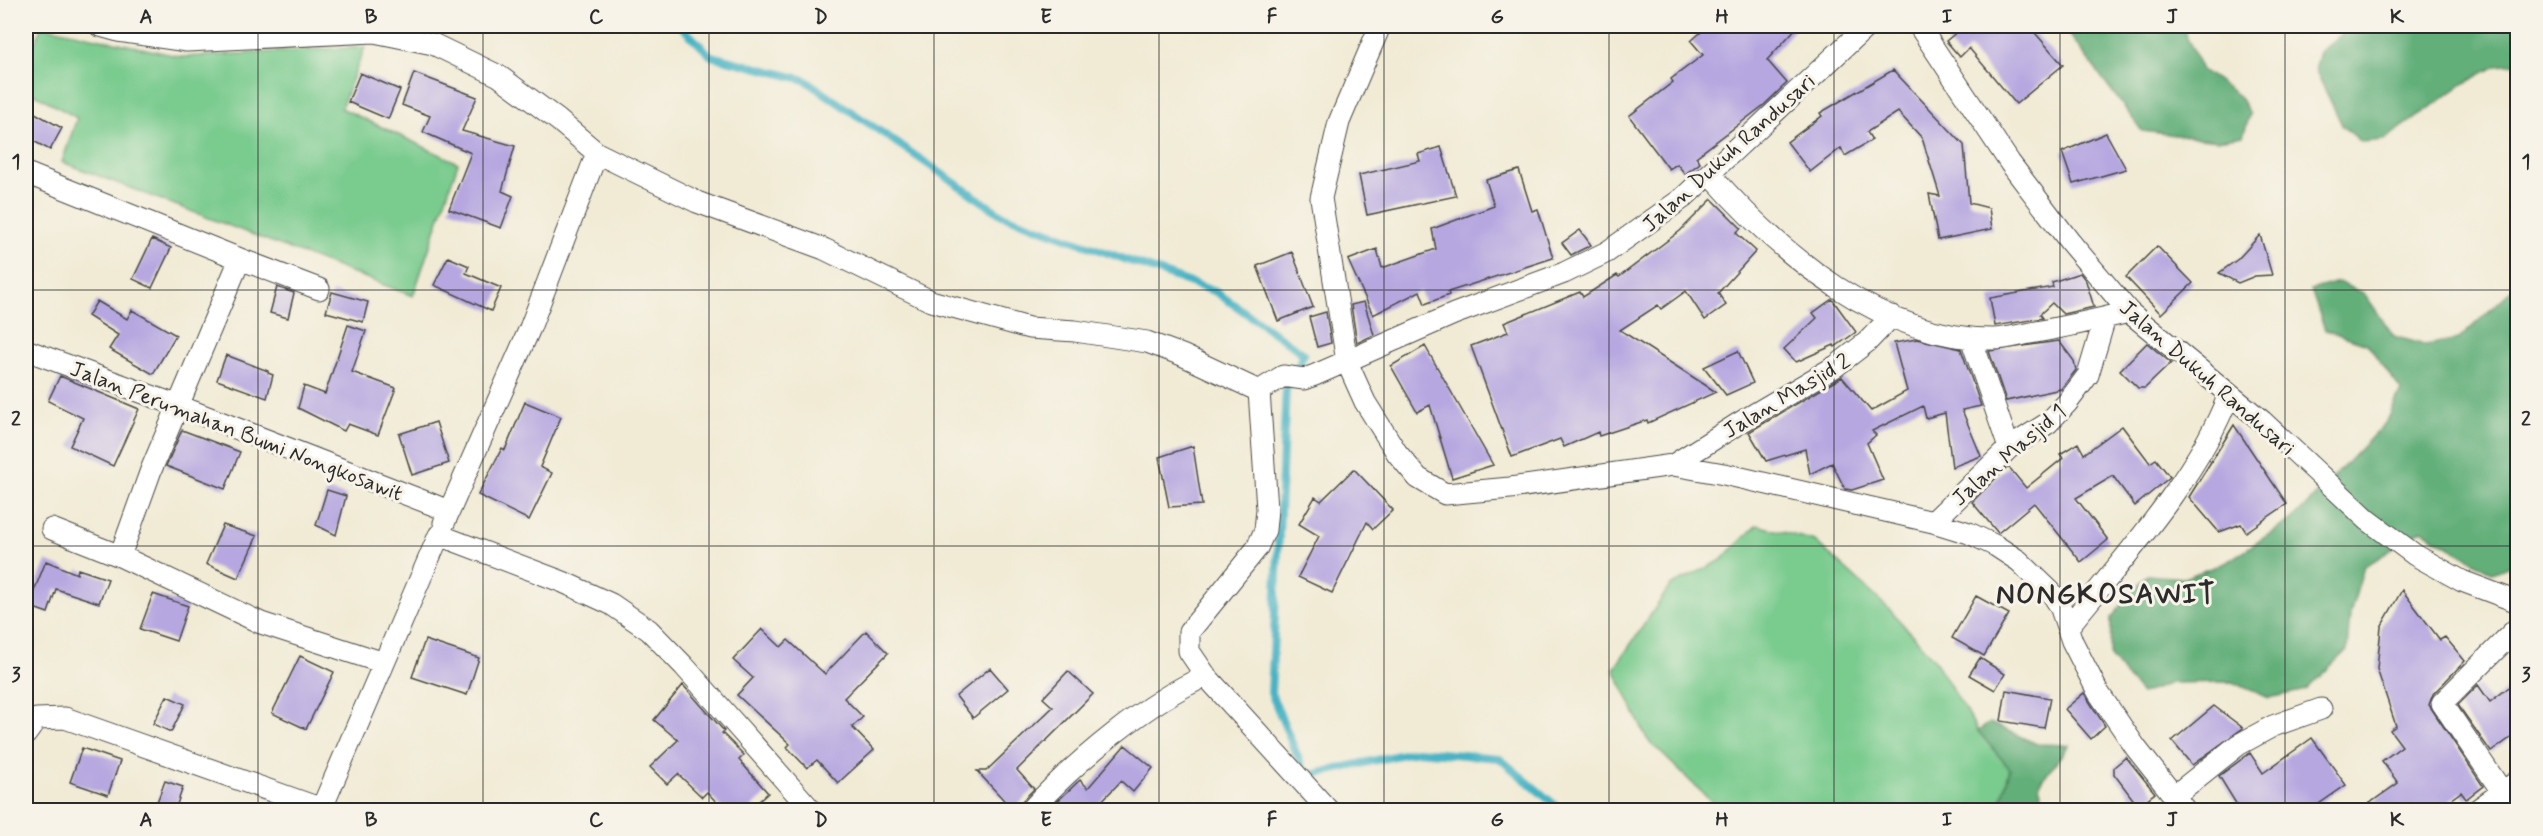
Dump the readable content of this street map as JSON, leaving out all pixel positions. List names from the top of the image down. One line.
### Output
{"streets":{"street":["Jalan Dukuh Randusari","Jalan Masjid 2","Jalan Perumahan Bumi Nongkosawit","Jalan Masjid 1"]},"districts":["NONGKOSAWIT"],"grid":{"columns":["A","B","C","D","E","F","G","H","I","J","K"],"rows":["1","2","3"]}}
